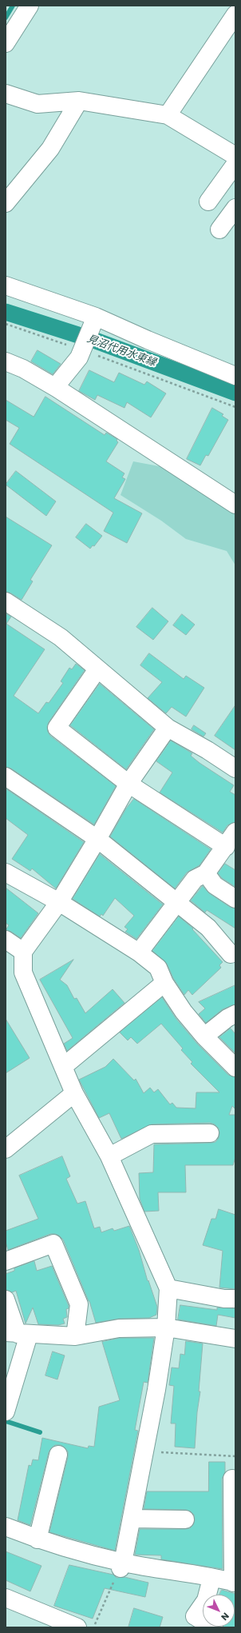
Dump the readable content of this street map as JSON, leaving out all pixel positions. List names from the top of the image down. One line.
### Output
{"water":["見沼代用水東縁"],"north":"bottom right"}
